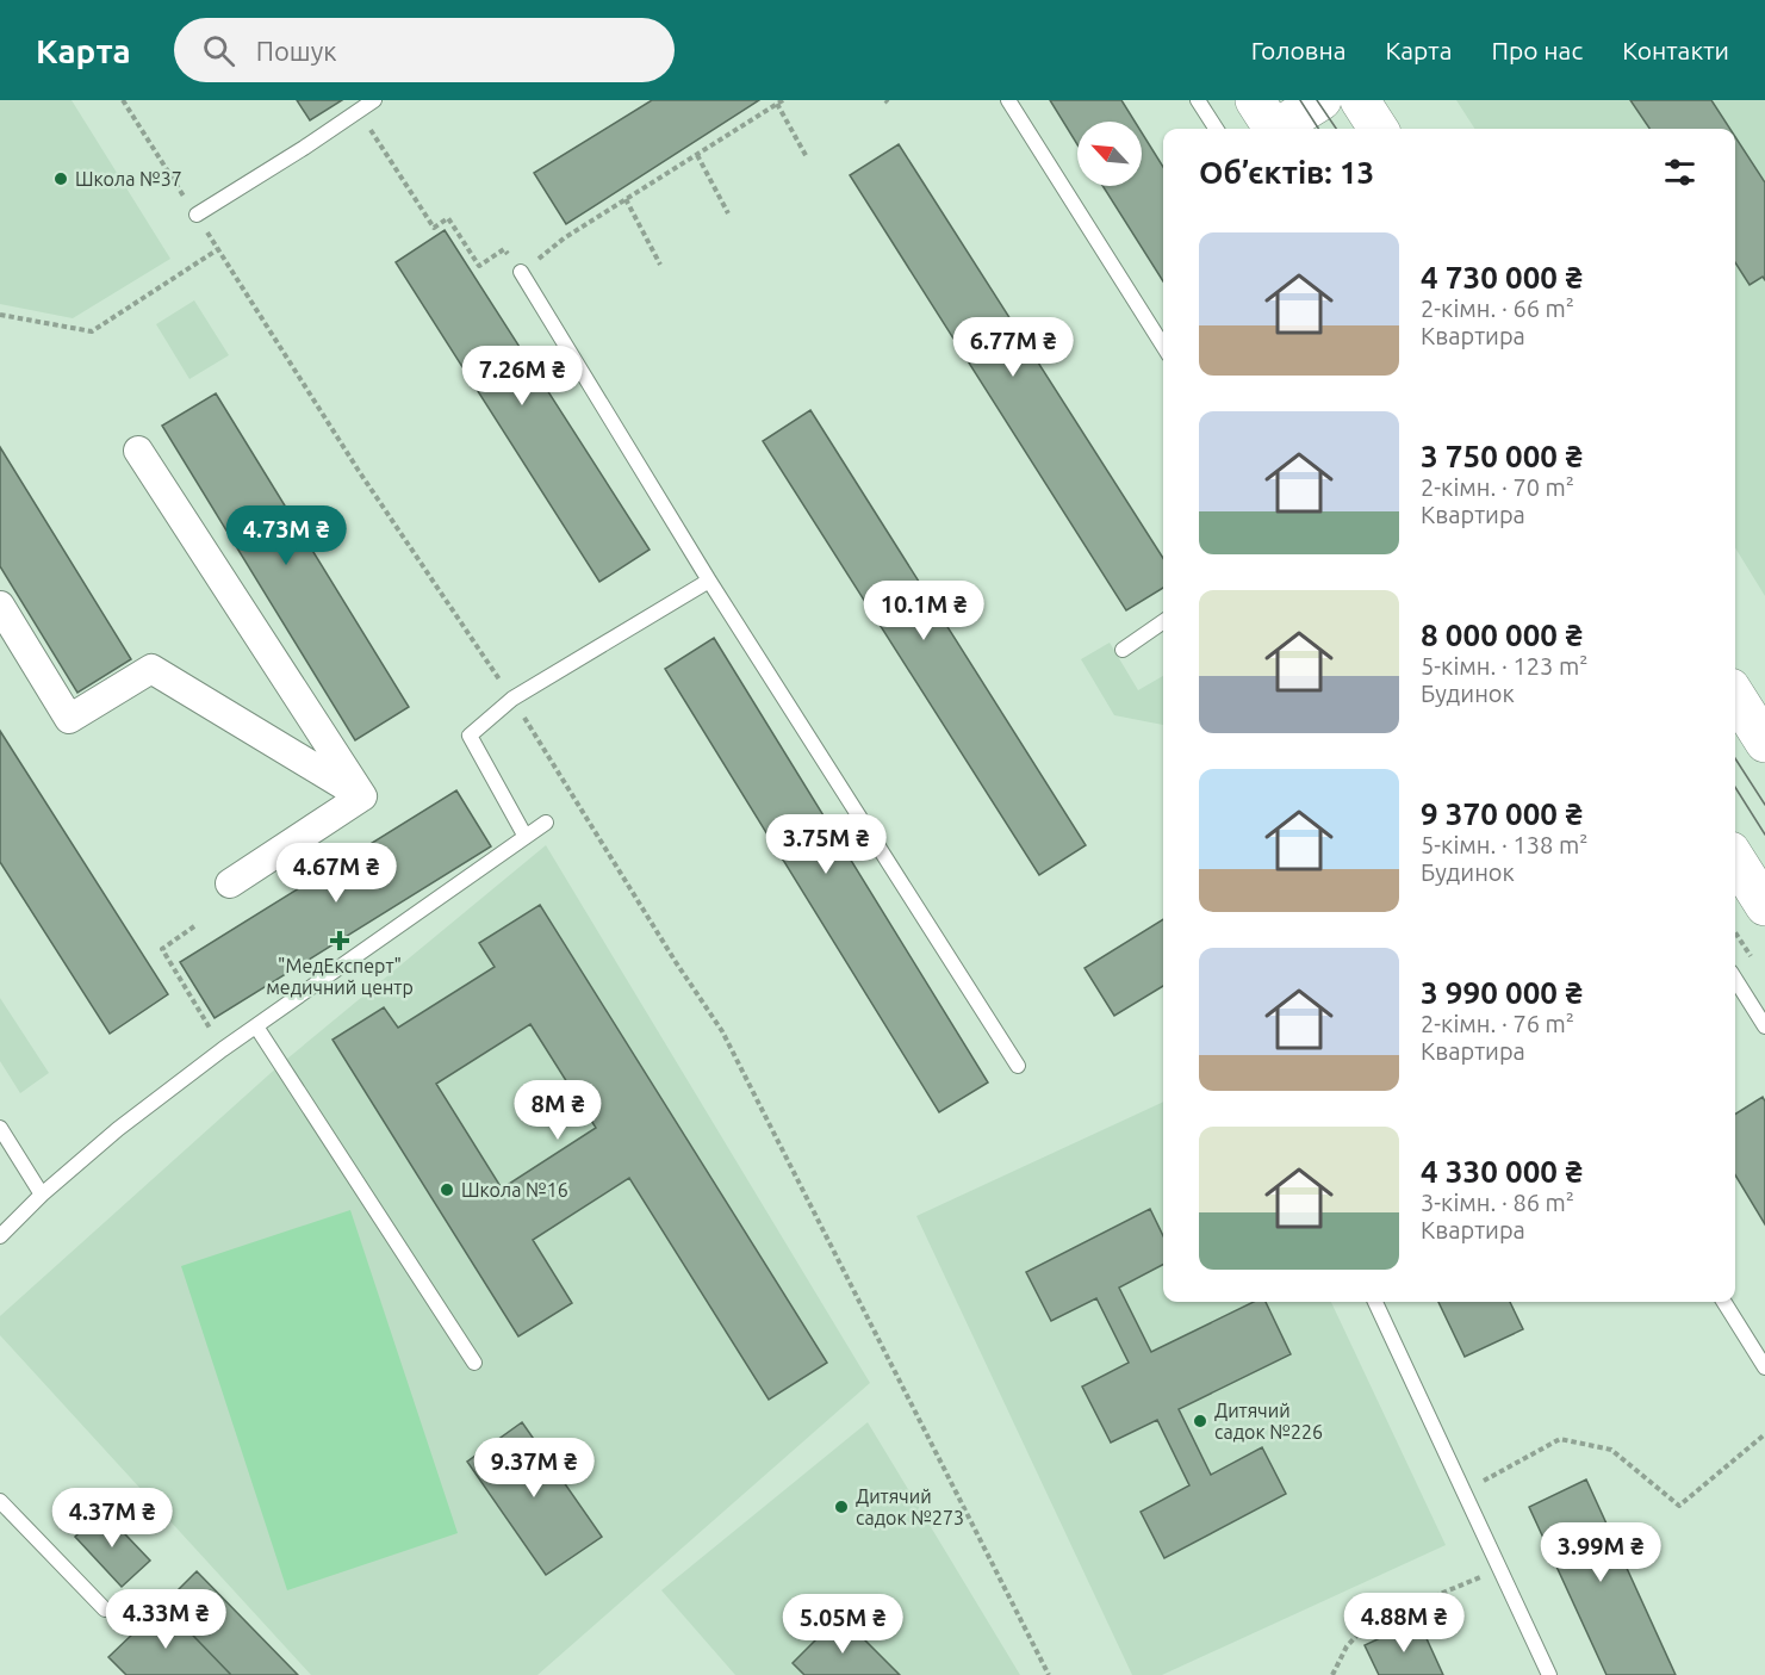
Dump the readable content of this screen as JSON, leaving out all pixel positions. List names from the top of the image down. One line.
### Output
{"places":{"other":["Школа №37","Школа №16","Дитячий садок №226","Дитячий садок №273"],"health":["\"МедЕксперт\" медичний центр"]},"north":"top left","page":{"header":"Карта","search":"Пошук","nav":["Головна","Карта","Про нас","Контакти"],"heading":"Об’єктів: 13","list":[{"name":"4 730 000 ₴","note":"2-кімн. · 66 m² · Квартира"},{"name":"3 750 000 ₴","note":"2-кімн. · 70 m² · Квартира"},{"name":"8 000 000 ₴","note":"5-кімн. · 123 m² · Будинок"},{"name":"9 370 000 ₴","note":"5-кімн. · 138 m² · Будинок"},{"name":"3 990 000 ₴","note":"2-кімн. · 76 m² · Квартира"},{"name":"4 330 000 ₴","note":"3-кімн. · 86 m² · Квартира"}],"price":["6.77M ₴","7.26M ₴","4.73M ₴","10.1M ₴","3.75M ₴","4.67M ₴","8M ₴","9.37M ₴","4.37M ₴","3.99M ₴","4.33M ₴","4.88M ₴","5.05M ₴"]}}
